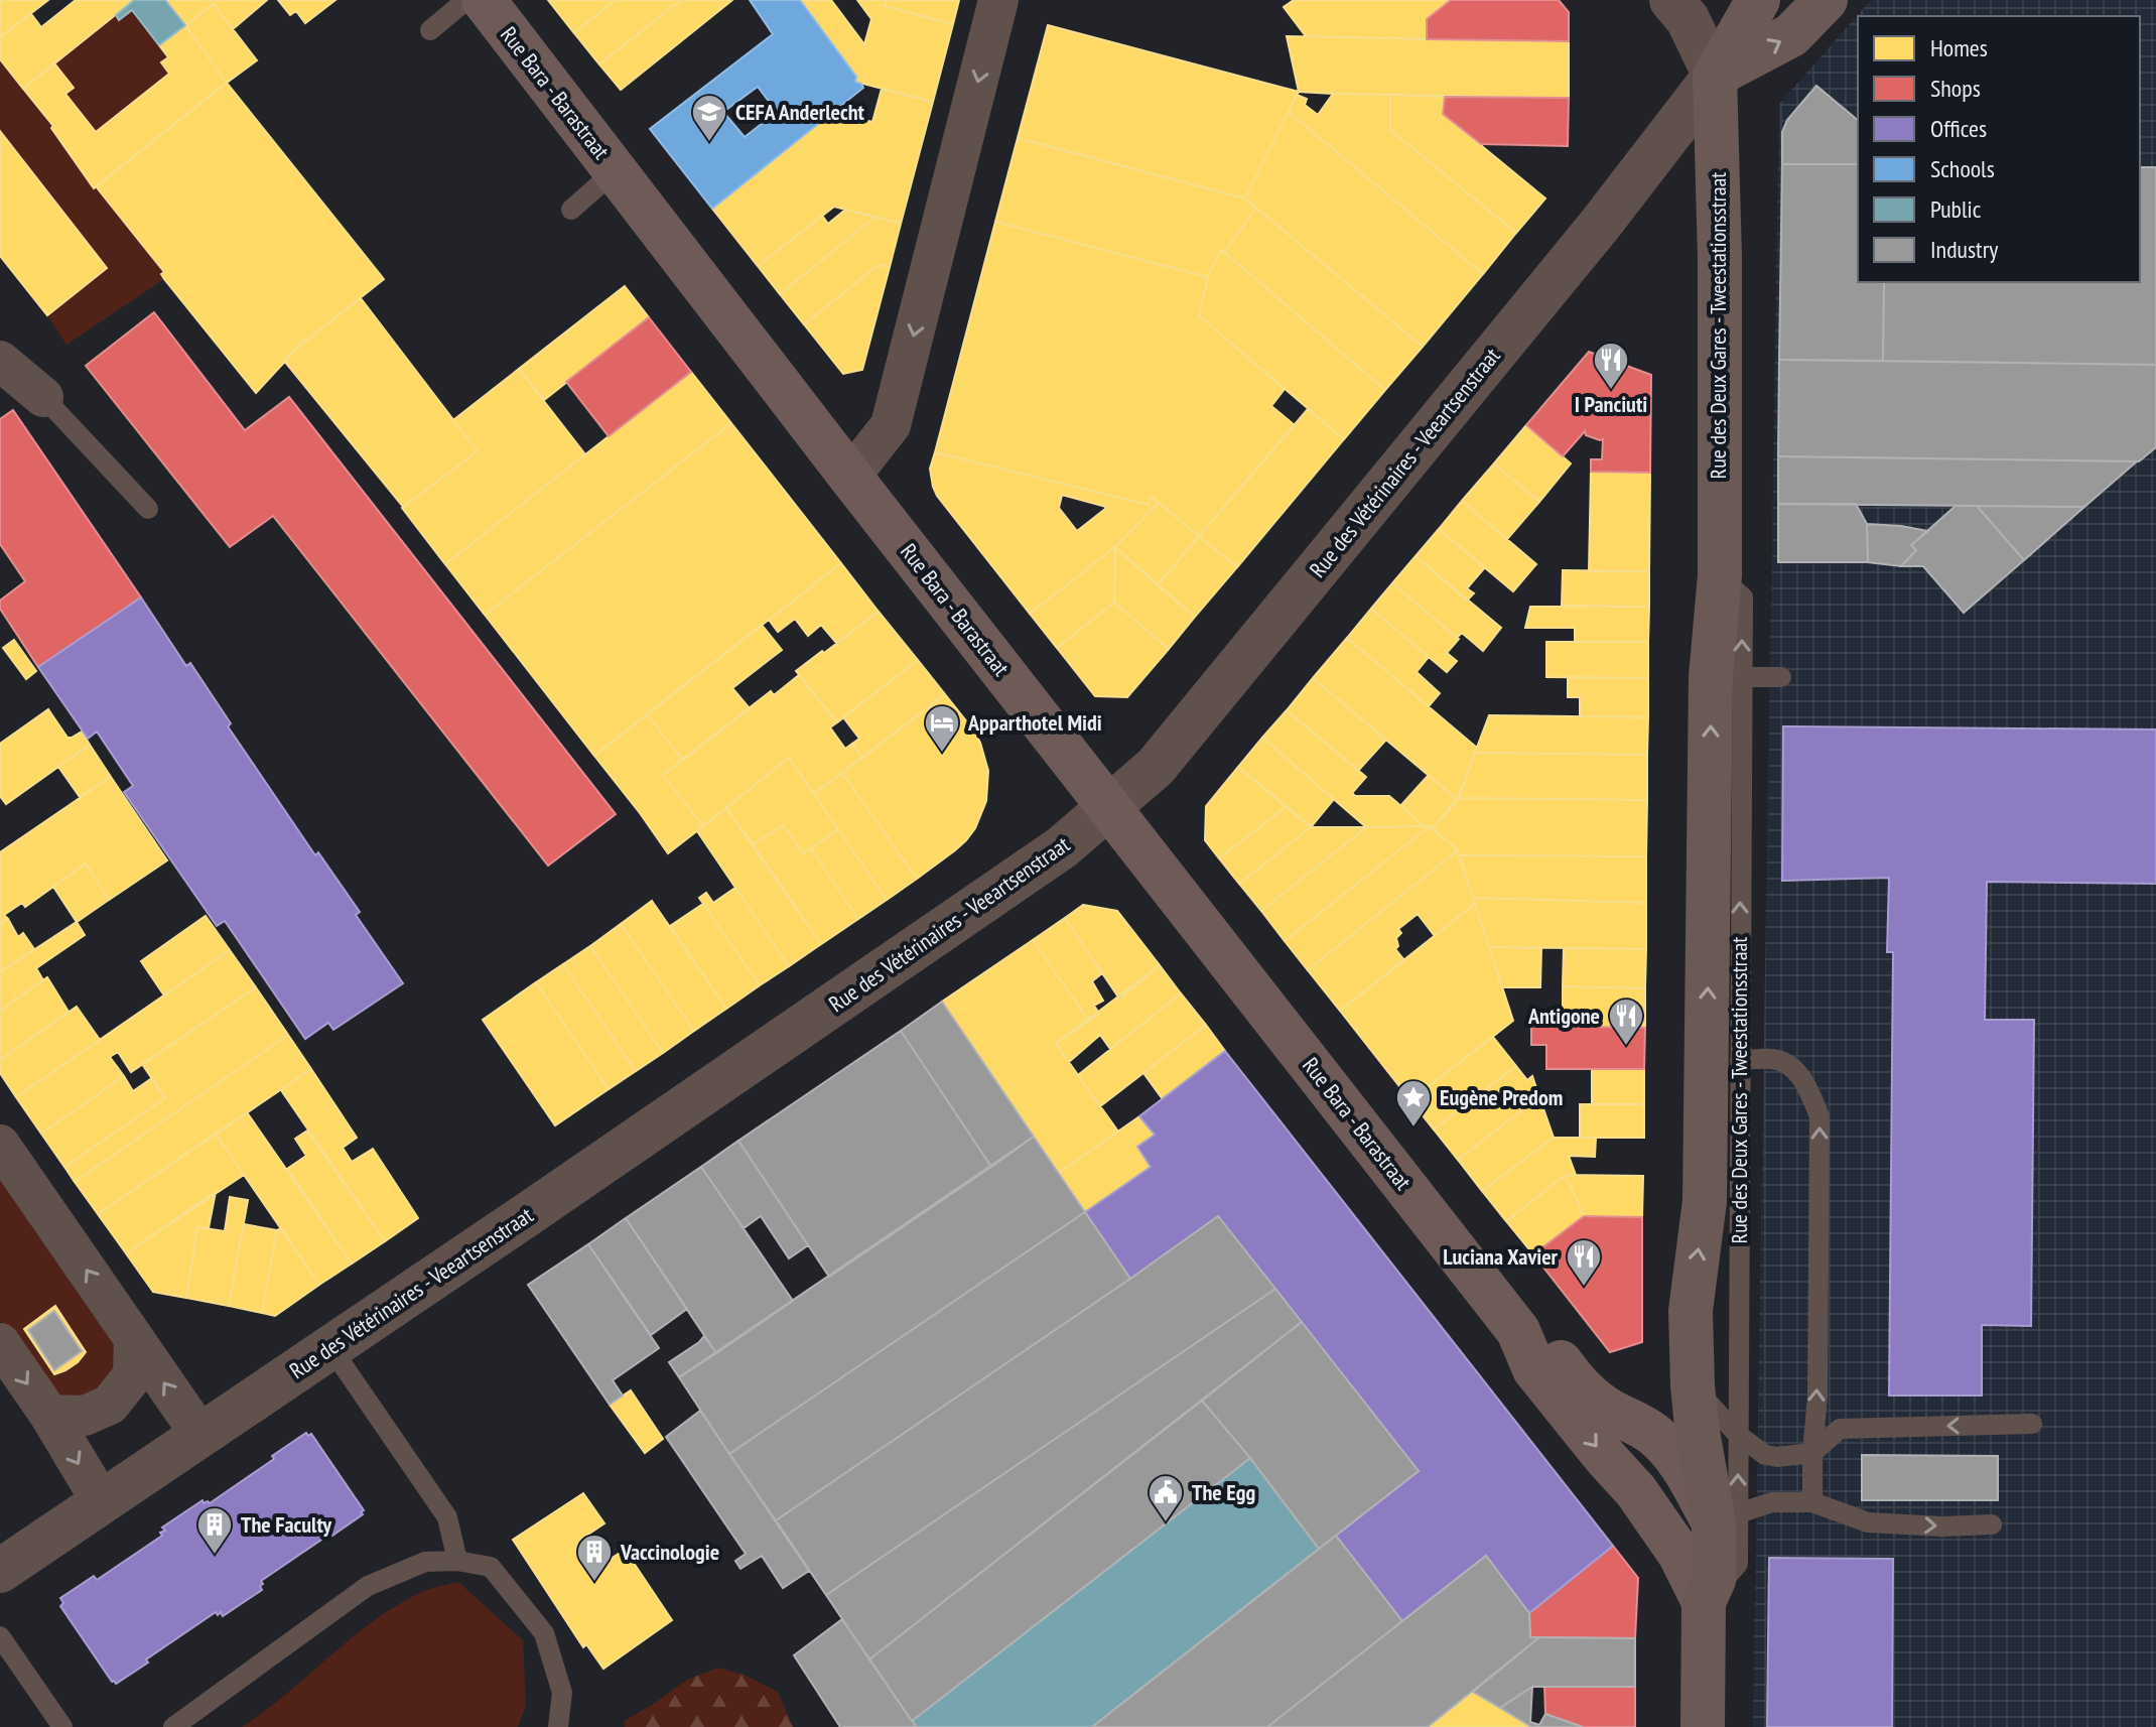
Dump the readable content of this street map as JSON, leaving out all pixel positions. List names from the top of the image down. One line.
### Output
{"streets":{"main road":["Rue Bara - Barastraat","Rue des Deux Gares - Tweestationsstraat","Rue des Vétérinaires - Veeartsenstraat"]},"crossings":[["Rue Bara - Barastraat","Rue des Deux Gares - Tweestationsstraat"],["Rue Bara - Barastraat","Rue des Vétérinaires - Veeartsenstraat"],["Rue des Deux Gares - Tweestationsstraat","Rue des Vétérinaires - Veeartsenstraat"]],"one_way":["Rue des Deux Gares - Tweestationsstraat"],"places":{"school or university":["CEFA Anderlecht"],"restaurant":["I Panciuti","Antigone","Luciana Xavier"],"hotel":["Apparthotel Midi"],"place":["Eugène Predom"],"public building":["The Egg"],"building":["The Faculty","Vaccinologie"]},"legend":["Homes","Shops","Offices","Schools","Public","Industry"]}
